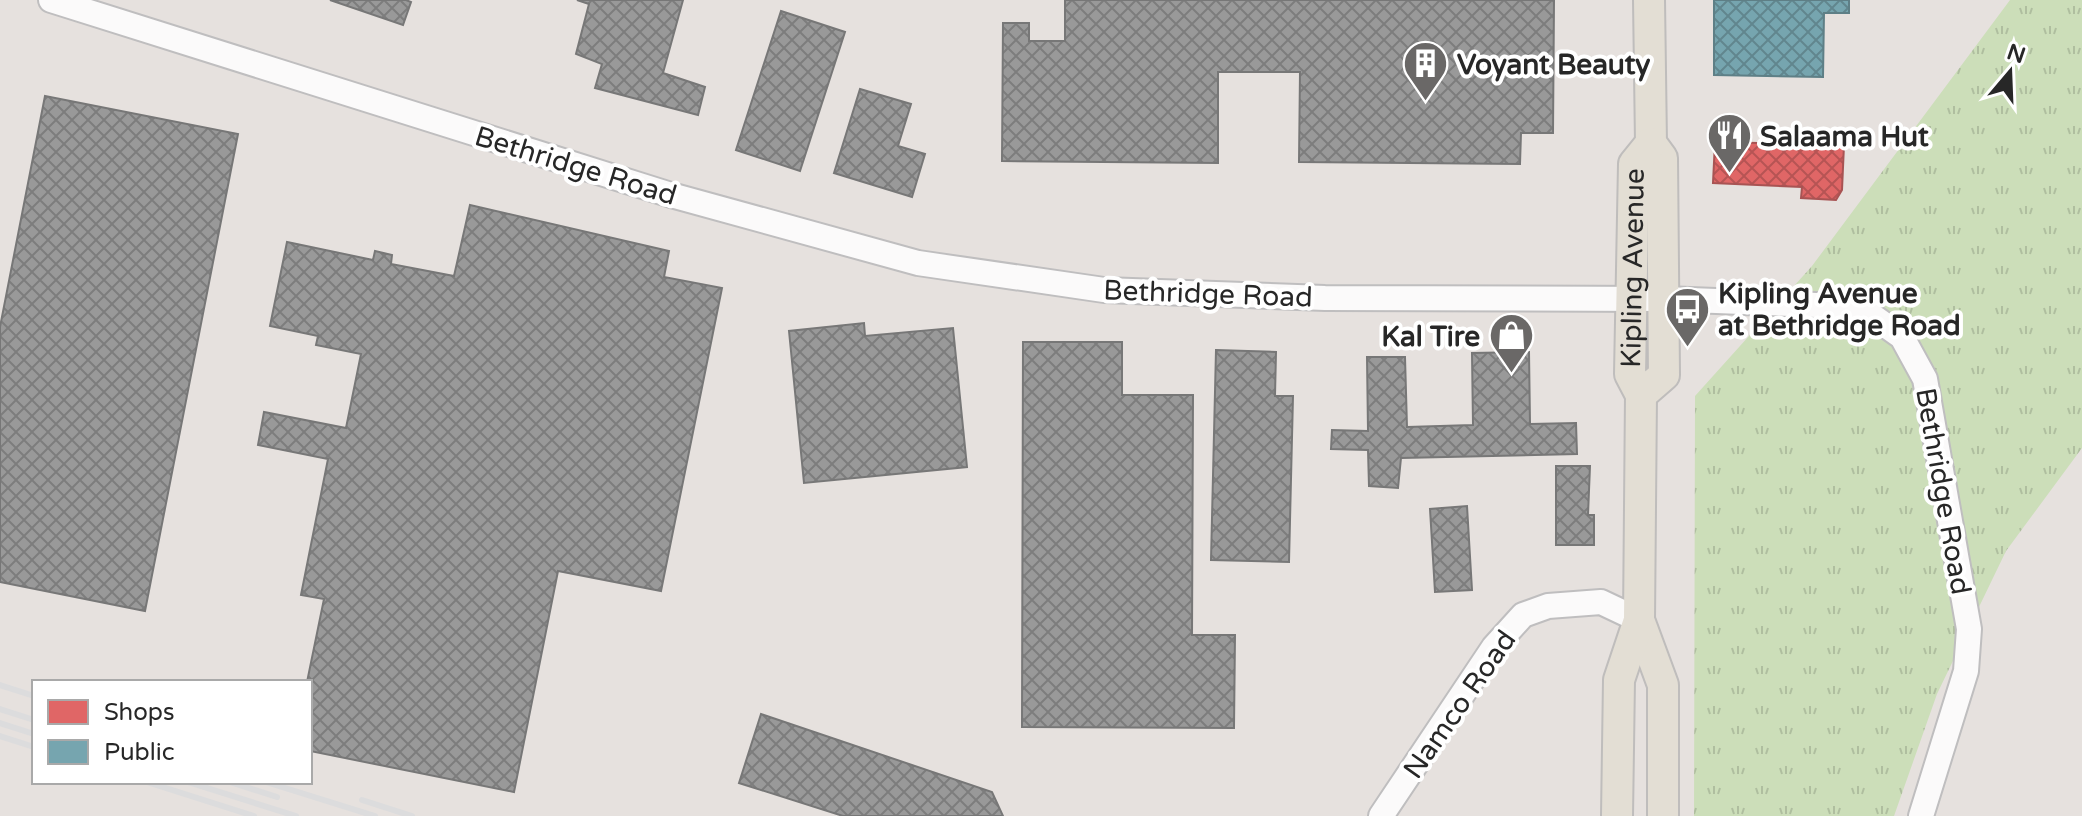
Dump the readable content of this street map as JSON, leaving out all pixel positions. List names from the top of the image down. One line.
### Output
{"streets":{"main road":["Kipling Avenue"],"street":["Bethridge Road","Namco Road"]},"crossings":[["Bethridge Road","Kipling Avenue"],["Kipling Avenue","Namco Road"]],"places":{"building":["Voyant Beauty"],"restaurant":["Salaama Hut"],"bus stop":["Kipling Avenue at Bethridge Road"],"shop":["Kal Tire"]},"legend":["Shops","Public"],"north":"top"}
